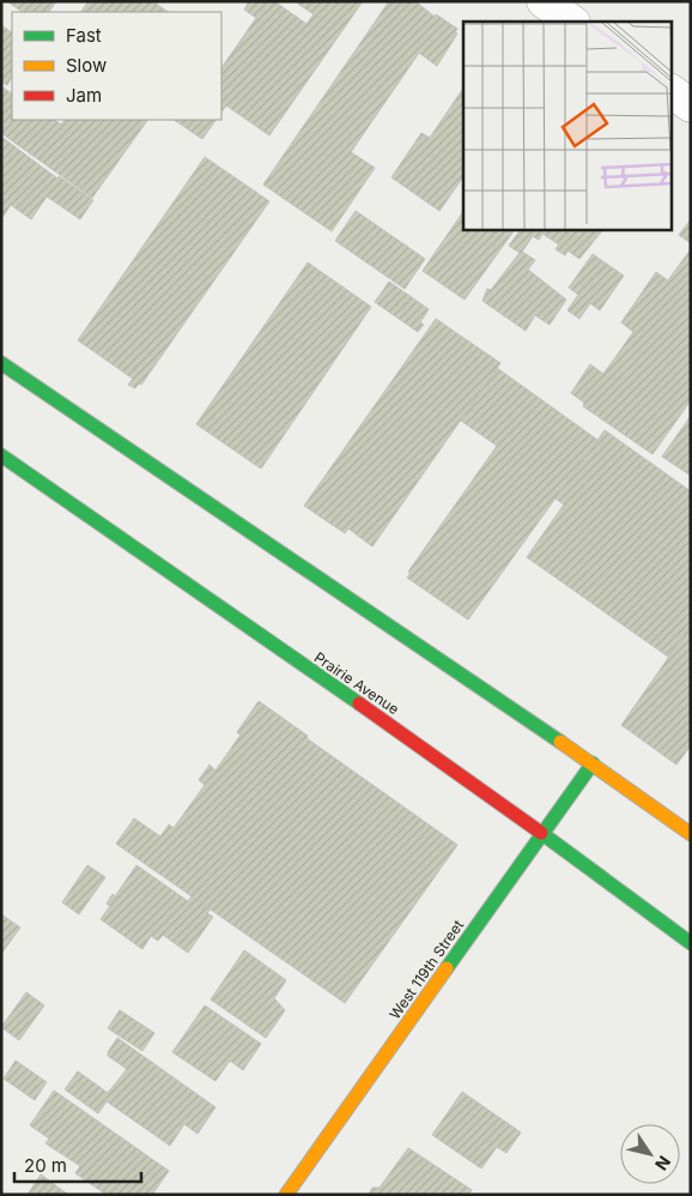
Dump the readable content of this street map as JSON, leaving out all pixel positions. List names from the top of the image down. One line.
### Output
{"streets":{"main road":["Prairie Avenue","West 119th Street"]},"crossings":[["Prairie Avenue","West 119th Street"]],"legend":["Fast","Slow","Jam"],"scale_bar":"20 m","north":"bottom right"}
